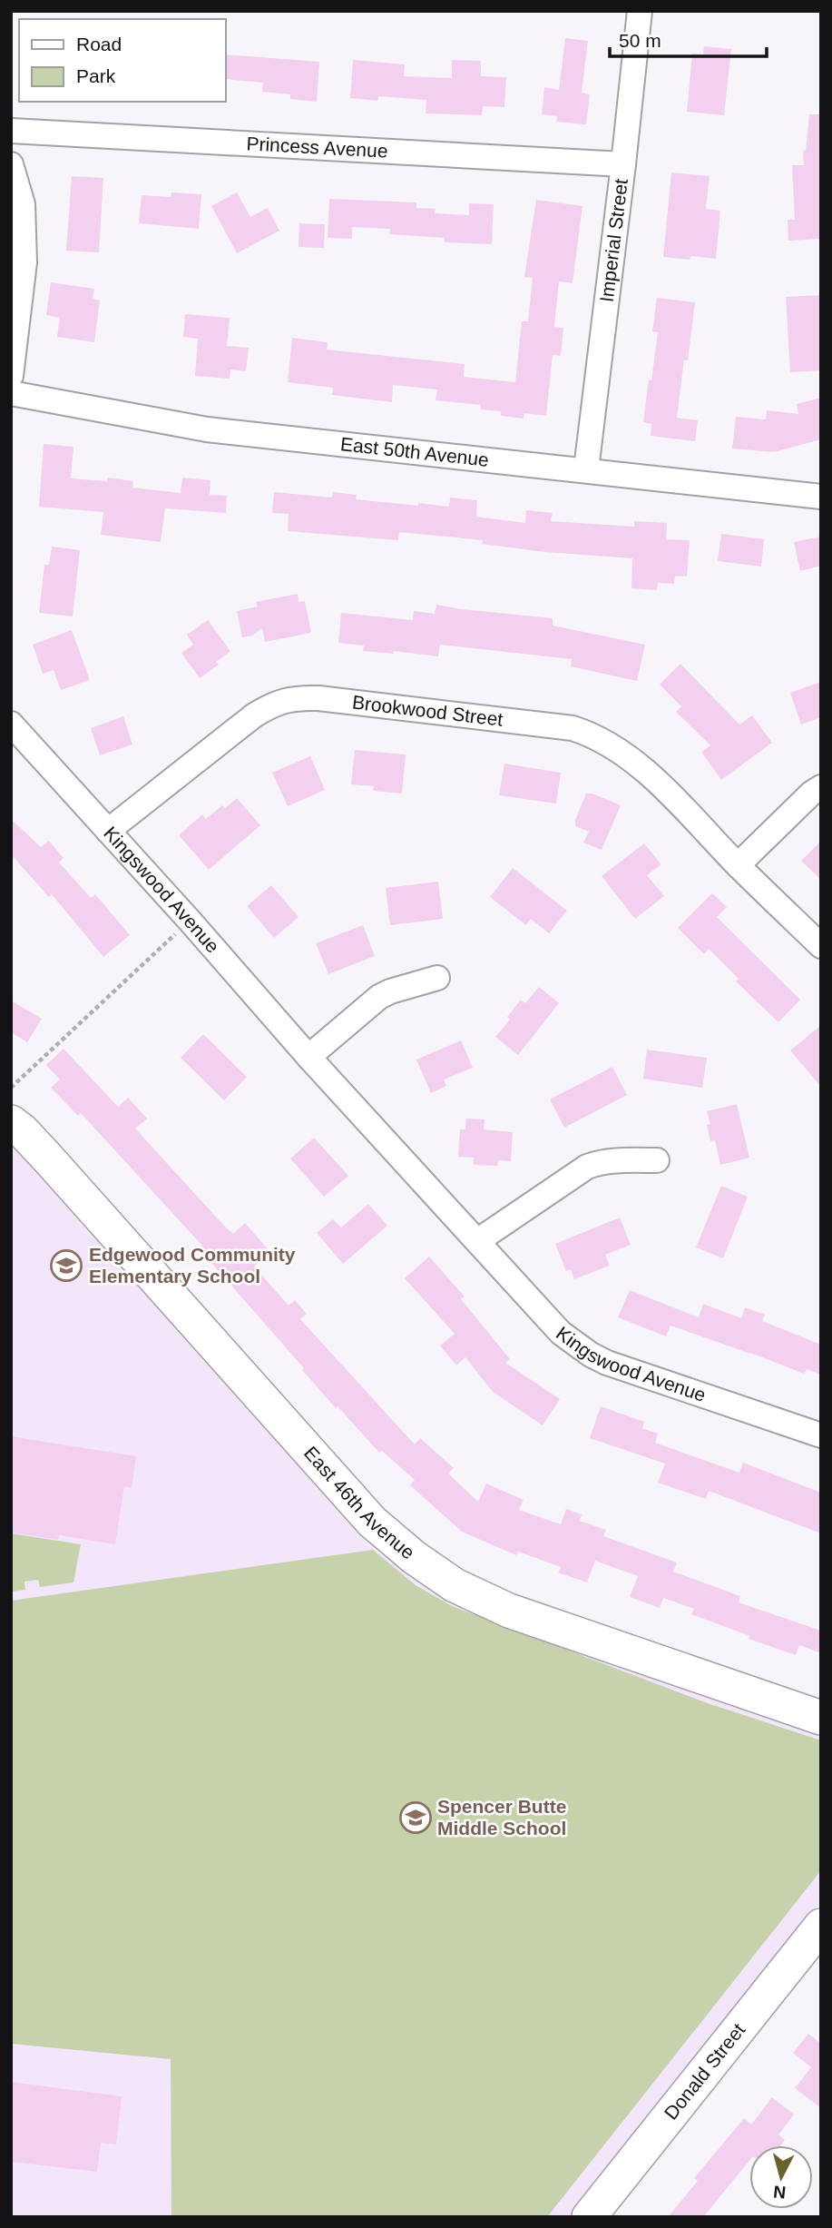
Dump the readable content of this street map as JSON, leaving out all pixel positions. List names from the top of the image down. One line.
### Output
{"streets":{"street":["Princess Avenue","Imperial Street","East 50th Avenue","Brookwood Street","Kingswood Avenue","East 46th Avenue","Donald Street"]},"crossings":[["Princess Avenue","Imperial Street"],["Imperial Street","East 50th Avenue"],["Brookwood Street","Kingswood Avenue"]],"places":{"school or university":["Edgewood Community Elementary School","Spencer Butte Middle School"]},"legend":["Road","Park"],"scale_bar":"50 m","north":"bottom"}
